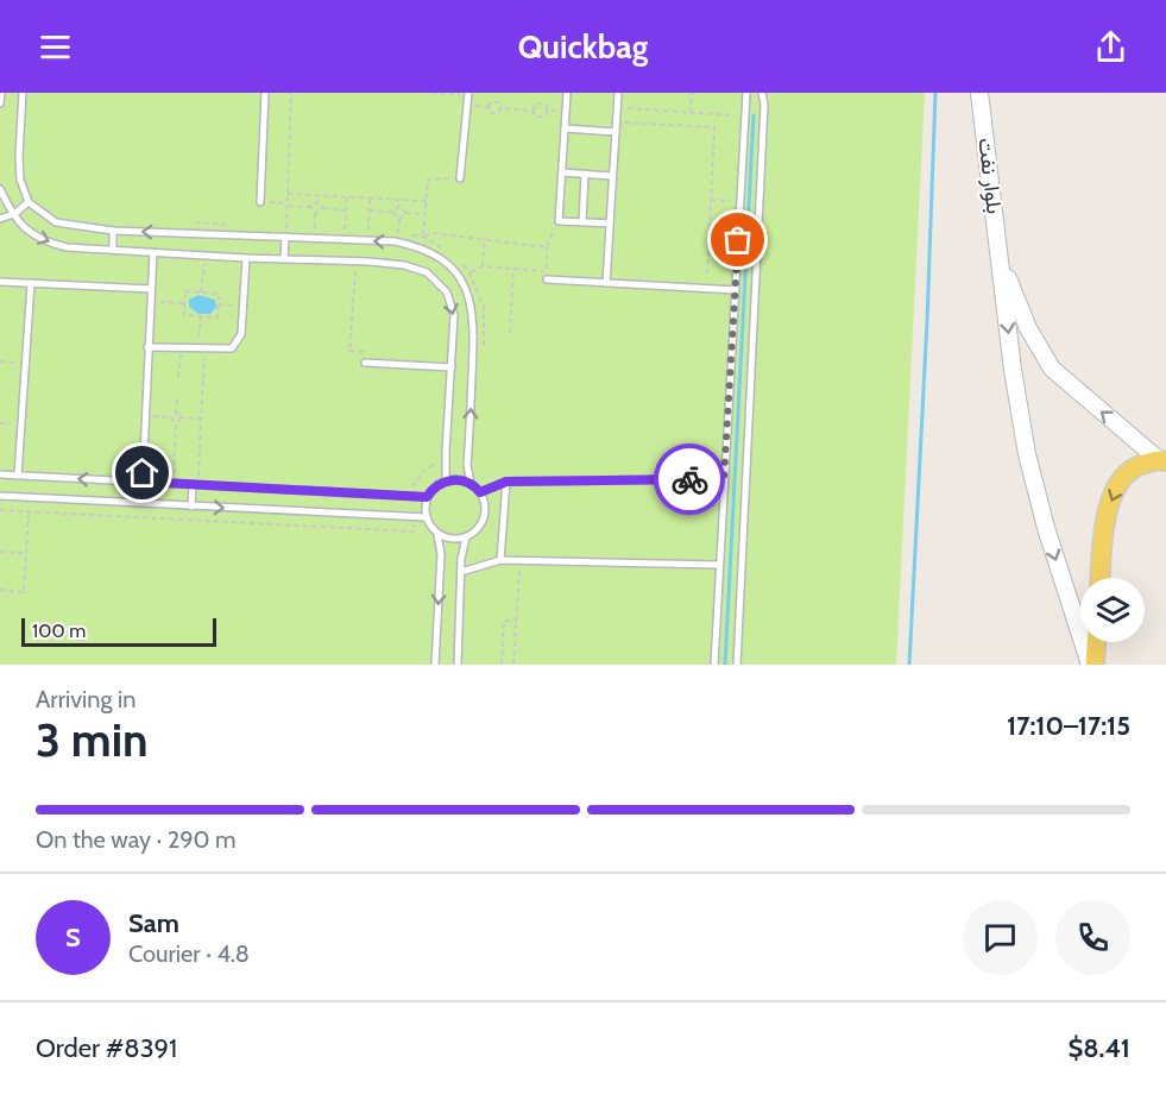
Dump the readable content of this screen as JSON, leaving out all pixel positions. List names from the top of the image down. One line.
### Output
{"streets":{"street":["بلوار نفت"]},"scale_bar":"100 m","page":{"header":"Quickbag","scale":"100 m","heading":["3 min","Arriving in","17:10–17:15"],"panel":["Sam","Courier · 4.8","Order #8391","$8.41"],"bar":"On the way · 290 m","round":"S"}}
